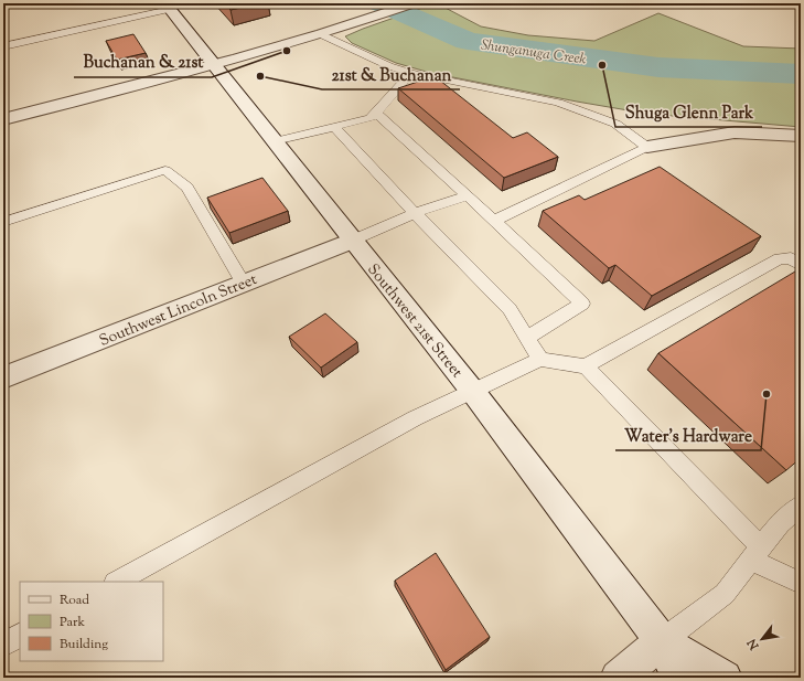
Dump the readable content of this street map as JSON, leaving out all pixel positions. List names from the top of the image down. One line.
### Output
{"streets":{"street":["Southwest Lincoln Street","Southwest 21st Street"]},"crossings":[["Southwest Lincoln Street","Southwest 21st Street"]],"water":["Shunganuga Creek"],"places":["Buchanan & 21st","Shuga Glenn Park","21st & Buchanan","Water's Hardware"],"legend":["Road","Park","Building"],"north":"bottom left"}
